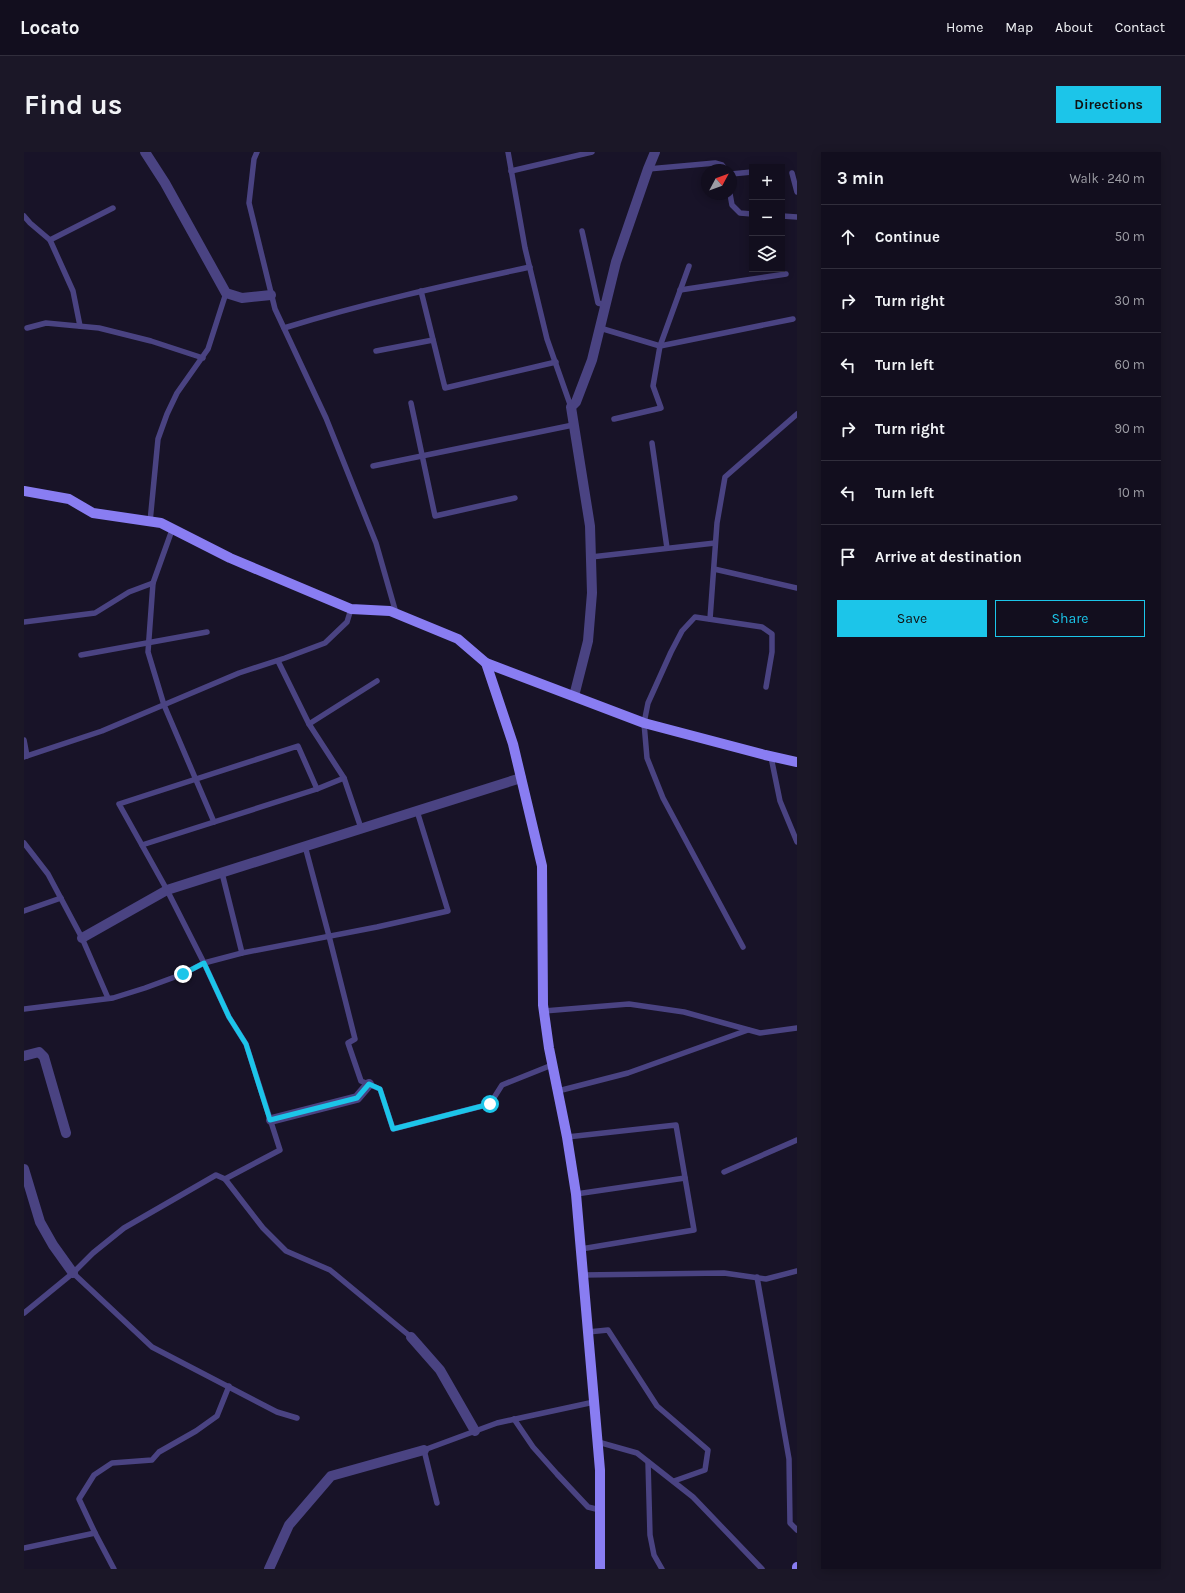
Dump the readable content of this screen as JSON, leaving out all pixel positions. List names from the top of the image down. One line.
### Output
{"north":"top right","page":{"header":"Locato","nav":["Home","Map","About","Contact"],"buttons":["Directions",["Save","Share"]],"title":"Find us","heading":["3 min","Walk · 240 m"],"map_buttons":["+","−"],"list":[["Continue","50 m"],["Turn right","30 m"],["Turn left","60 m"],["Turn right","90 m"],["Turn left","10 m"],"Arrive at destination"]}}
